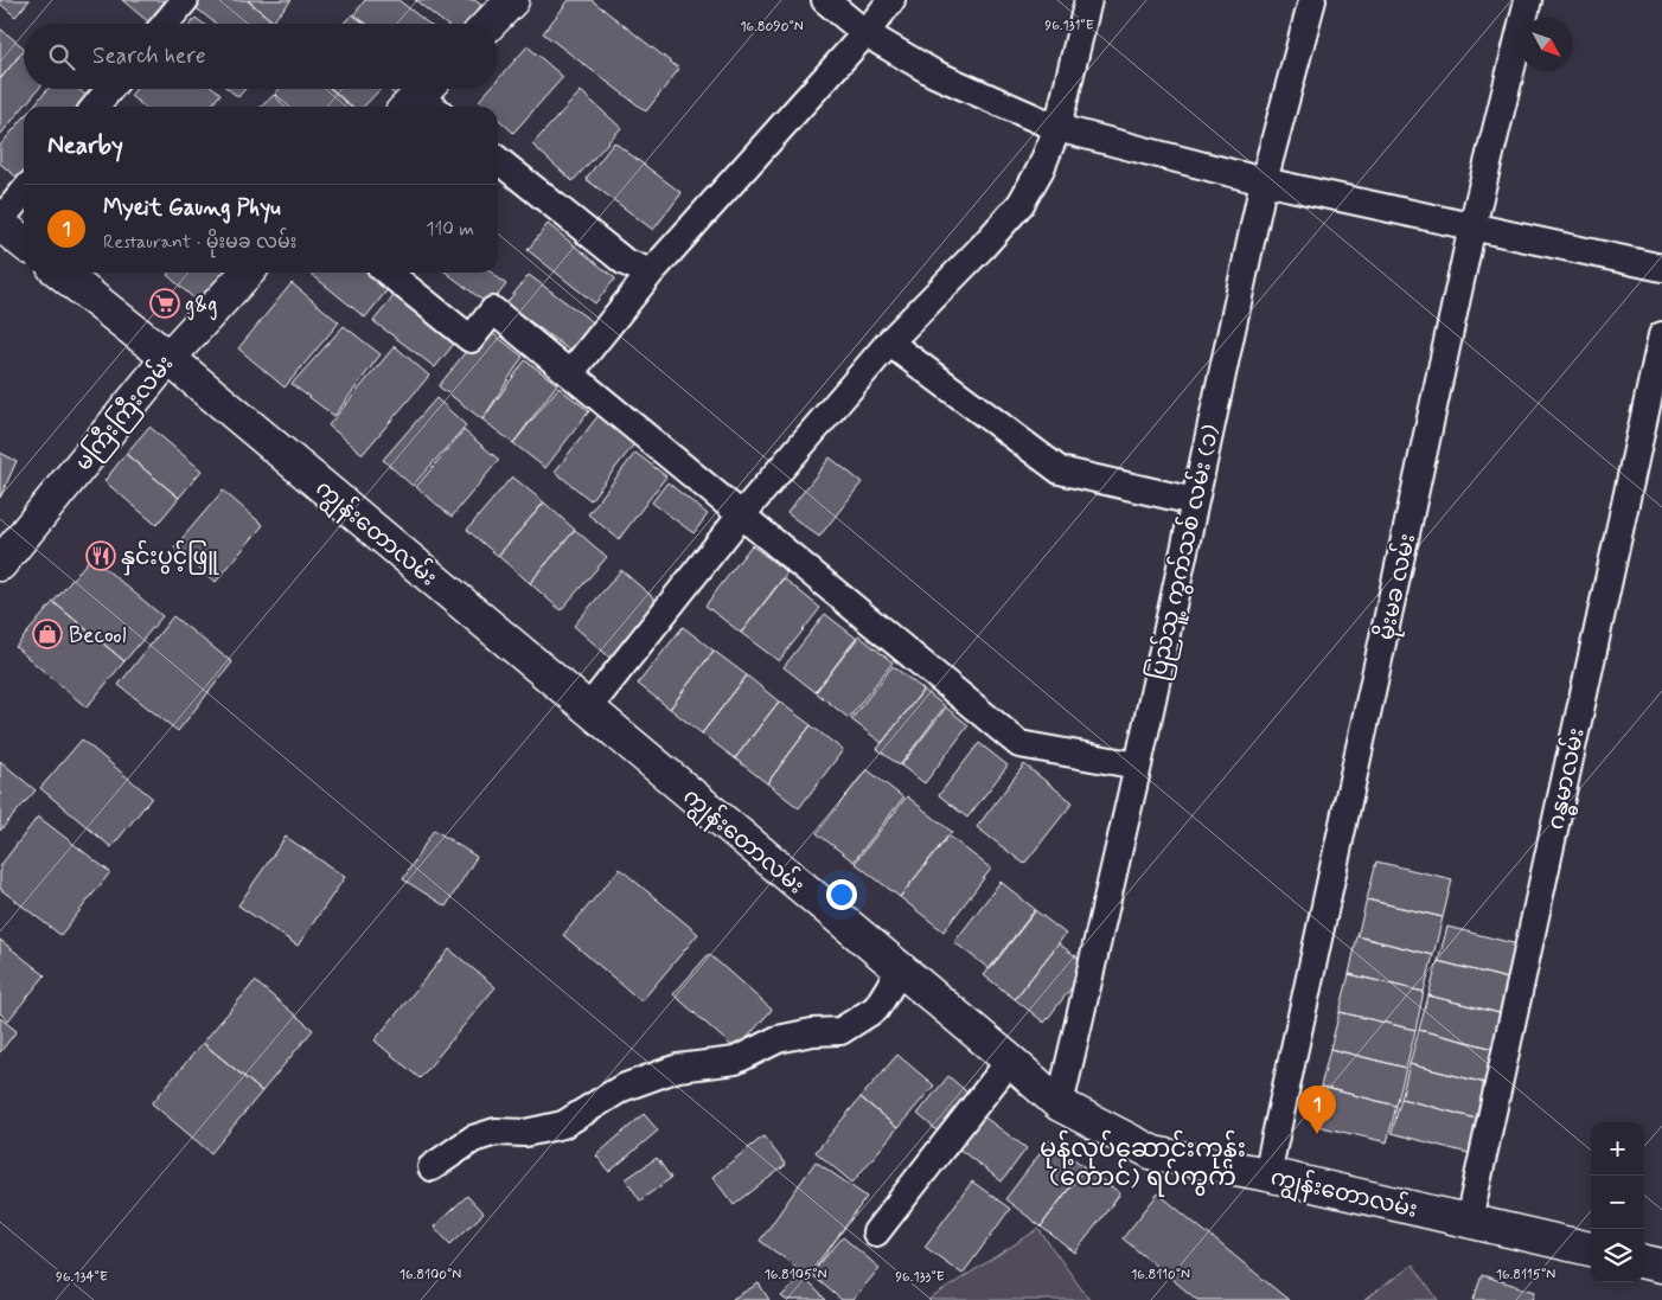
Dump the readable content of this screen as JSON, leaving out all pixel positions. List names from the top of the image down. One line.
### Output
{"streets":{"street":["မကြီးကြီးလမ်း","ကျွန်းတောလမ်း","ပြည်သူ့ ကွက်သစ် လမ်း (၁)","မိုးမခ လမ်း","ဂန္ဓမာလမ်း"]},"crossings":[["မကြီးကြီးလမ်း","ကျွန်းတောလမ်း"],["ကျွန်းတောလမ်း","ပြည်သူ့ ကွက်သစ် လမ်း (၁)"],["ကျွန်းတောလမ်း","မိုးမခ လမ်း"],["ကျွန်းတောလမ်း","ဂန္ဓမာလမ်း"]],"districts":["မုန့်လုပ်ဆောင်းကုန်း (တောင်) ရပ်ကွက်"],"places":{"supermarket":["g&g"],"restaurant":["နှင်းပွင့်ဖြူ"],"shop":["Becool"]},"north":"bottom right","page":{"search":"Search here","heading":"Nearby","list":[{"mark":"1","name":"Myeit Gaung Phyu","note":"Restaurant · မိုးမခ လမ်း","value":"110 m"}],"pins":"1","map_buttons":["+","−"]},"coordinates":["96.131°E","16.8090°N","16.8100°N","16.8105°N","16.8110°N","16.8115°N","96.134°E","96.133°E"]}
